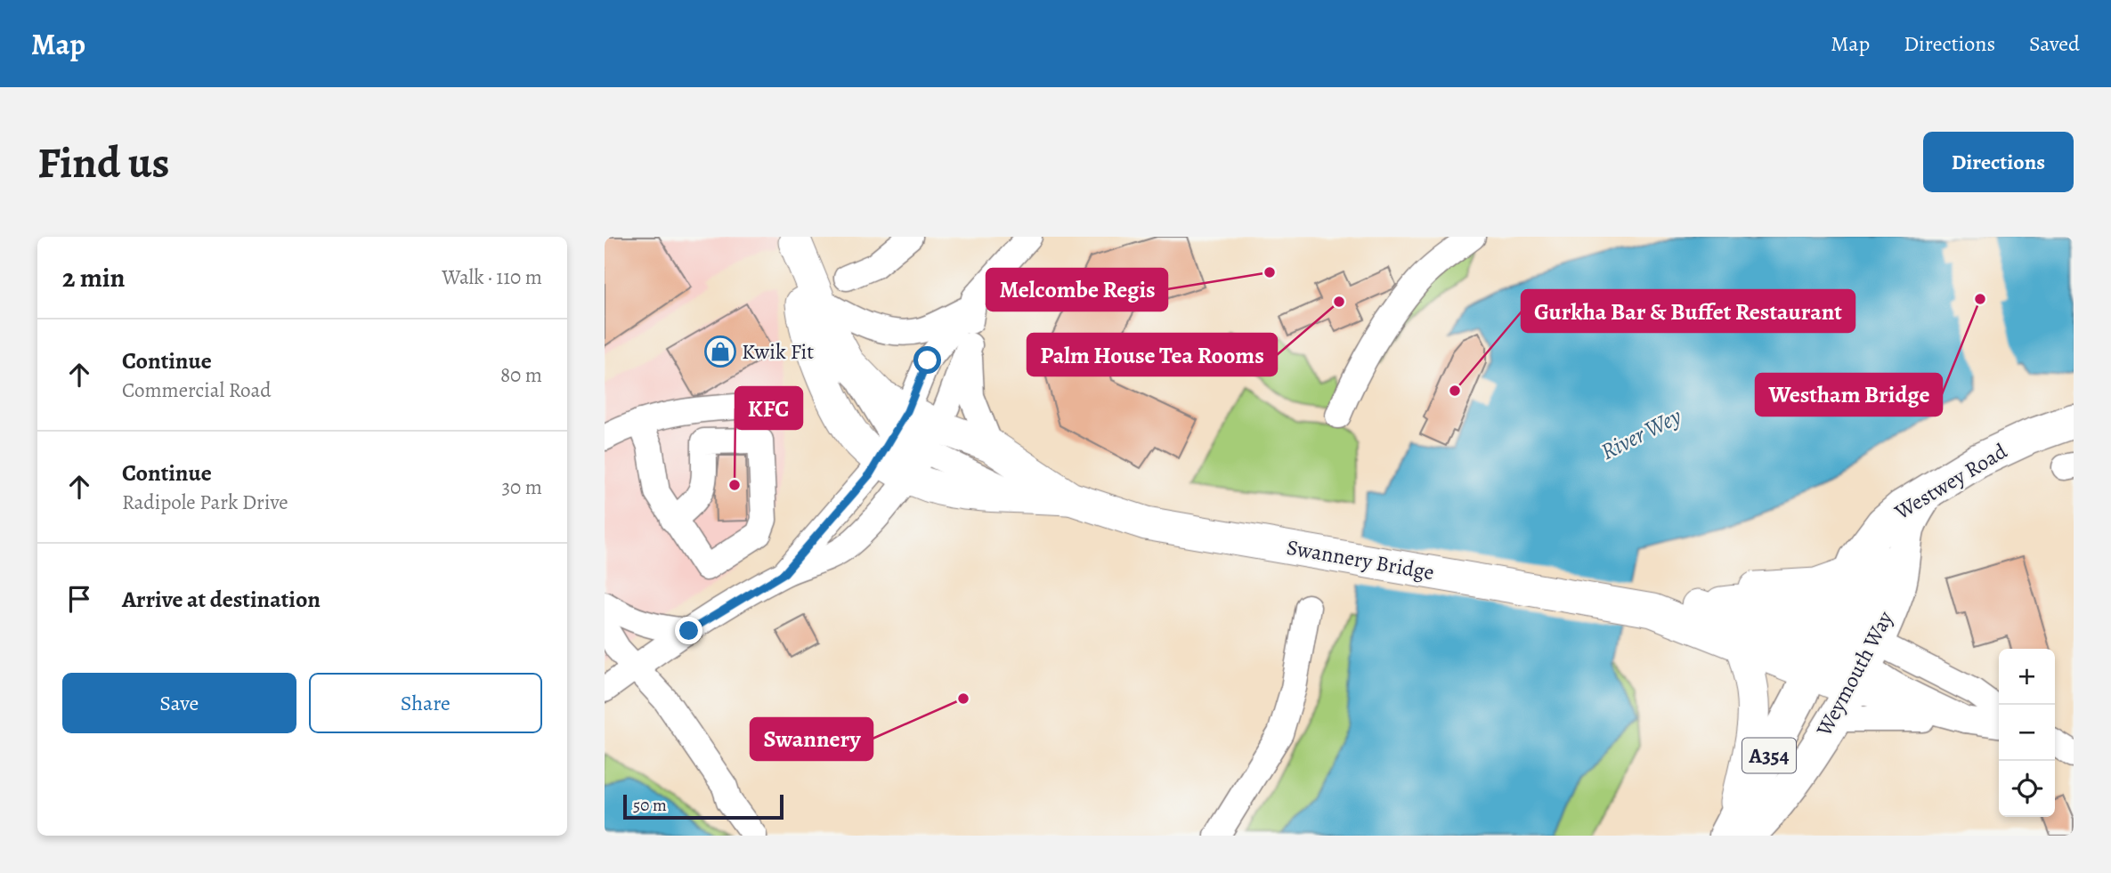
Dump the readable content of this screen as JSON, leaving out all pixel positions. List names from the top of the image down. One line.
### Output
{"streets":{"highway":["Westwey Road","Weymouth Way","A354"],"main road":["Swannery Bridge"]},"crossings":[["Westwey Road","Swannery Bridge"],["Westwey Road","Weymouth Way"],["Swannery Bridge","Weymouth Way"]],"water":["River Wey"],"places":{"other":["Melcombe Regis","Westham Bridge","Palm House Tea Rooms","Gurkha Bar & Buffet Restaurant","KFC","Swannery"],"shop":["Kwik Fit"]},"scale_bar":"50 m","page":{"header":"Map","nav":["Map","Directions","Saved"],"buttons":["Directions",["Save","Share"]],"title":"Find us","heading":["2 min","Walk · 110 m"],"list":[["Continue","Commercial Road","80 m"],["Continue","Radipole Park Drive","30 m"],"Arrive at destination"],"map_buttons":["+","−"],"scale":"50 m"}}
